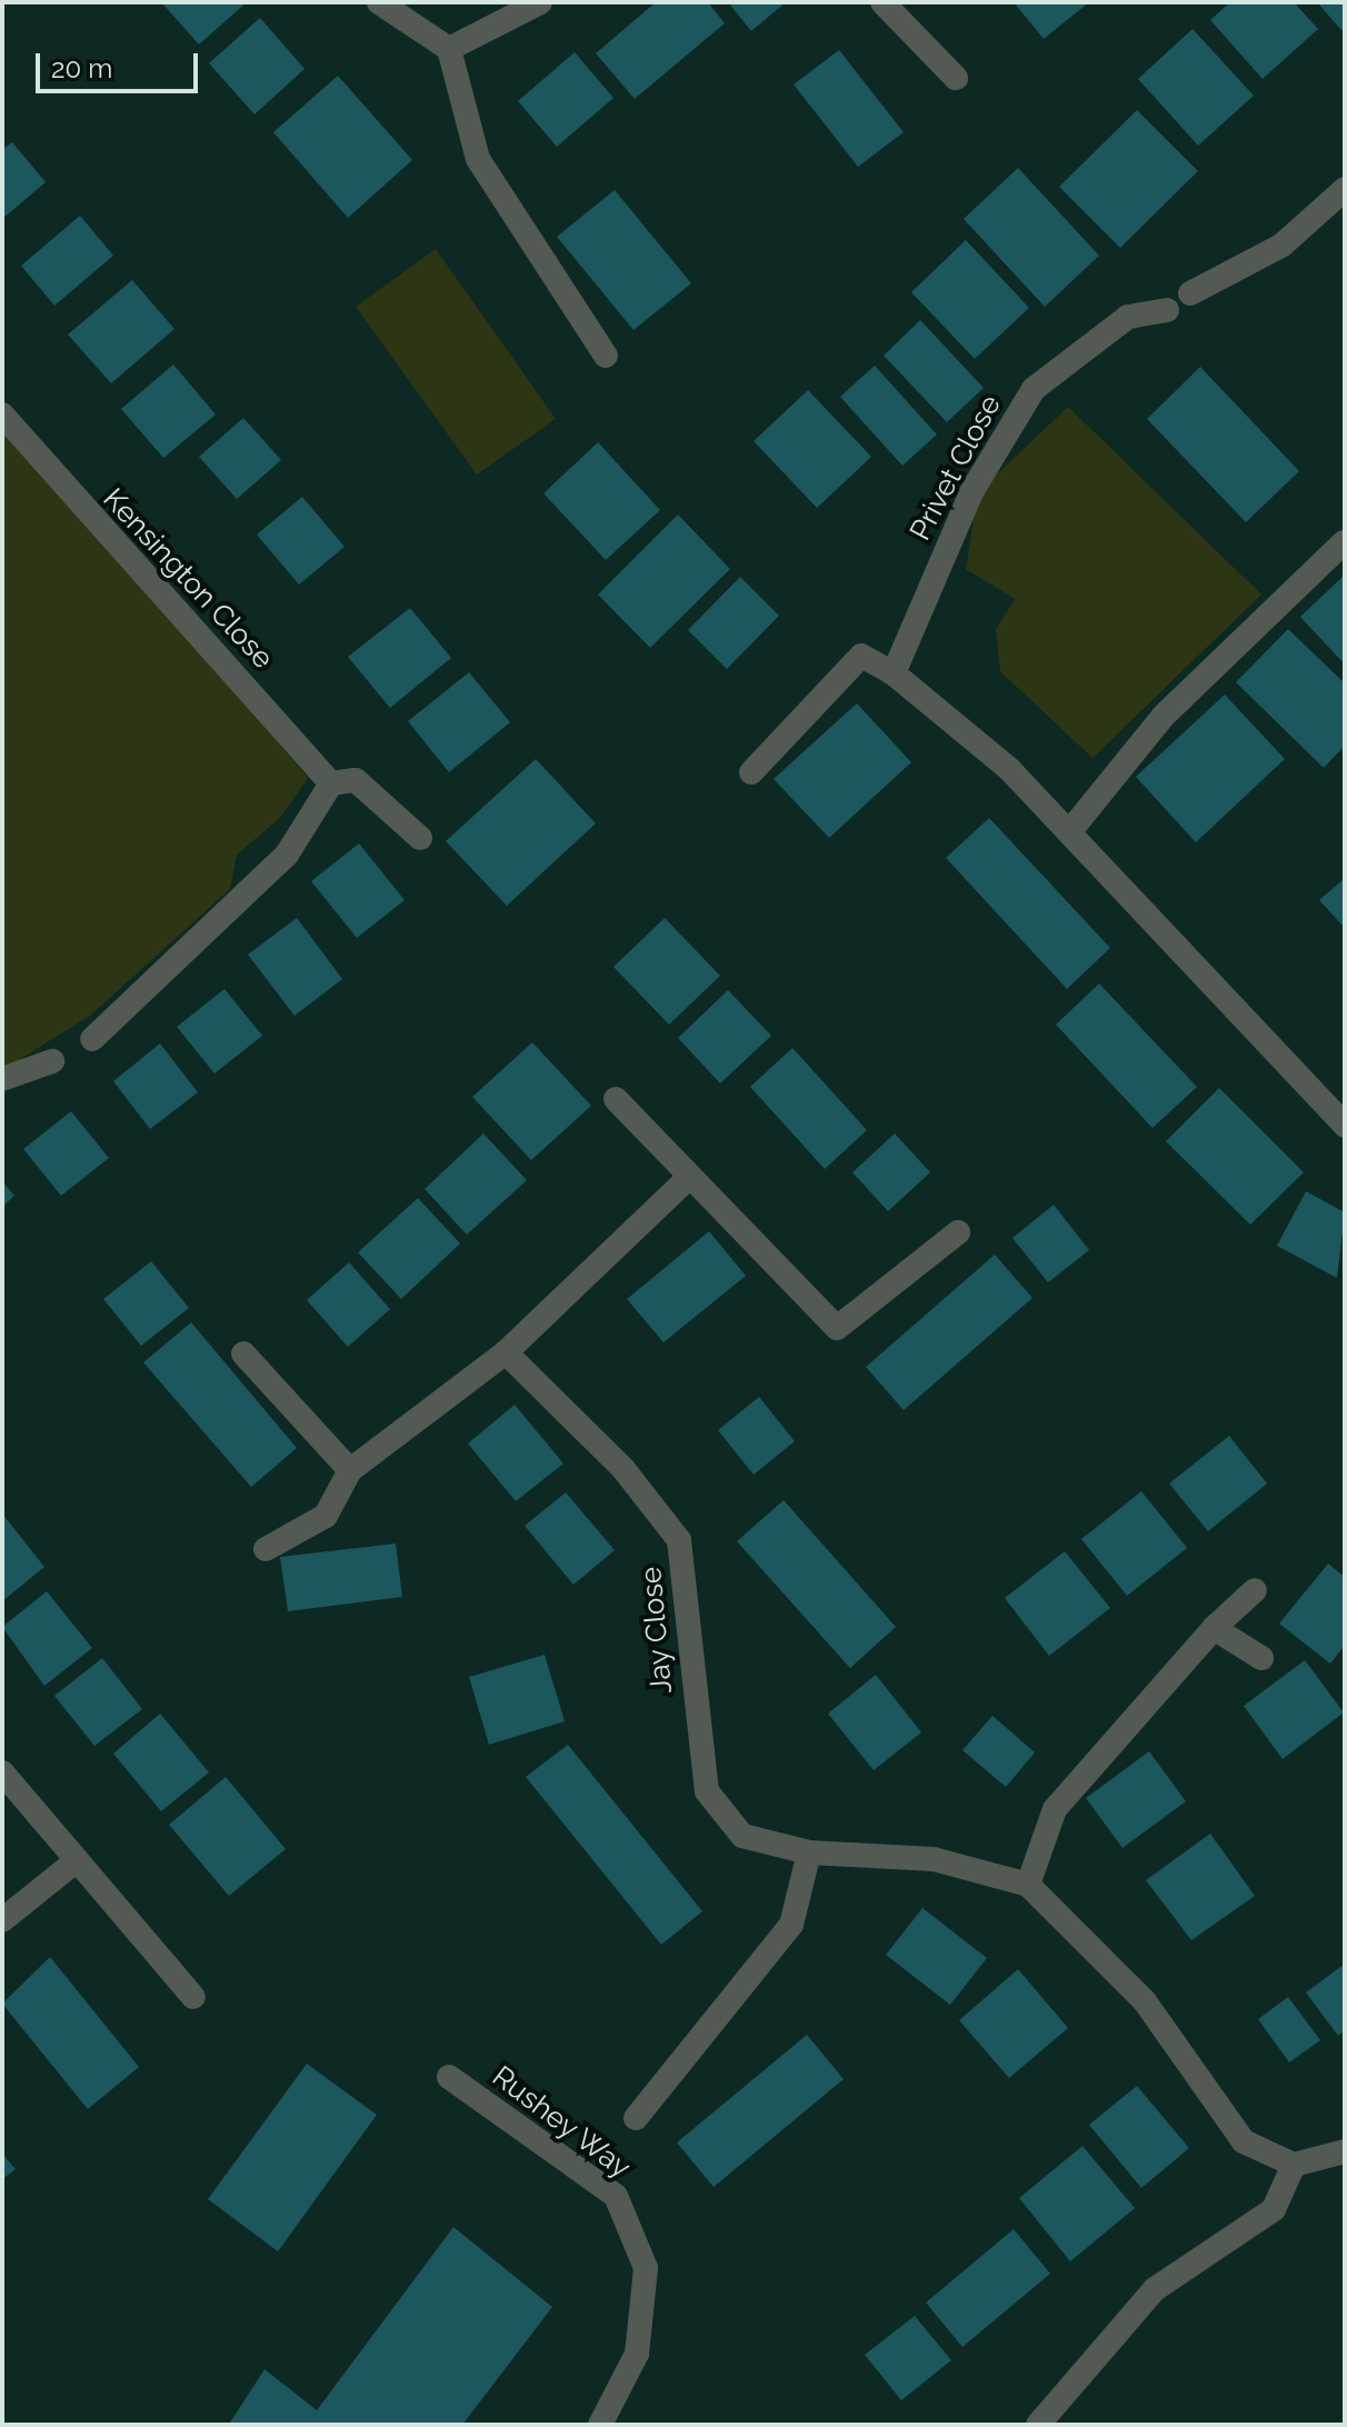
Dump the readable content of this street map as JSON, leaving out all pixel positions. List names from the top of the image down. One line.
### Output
{"streets":{"street":["Privet Close","Kensington Close","Jay Close","Rushey Way"]},"scale_bar":"20 m"}
